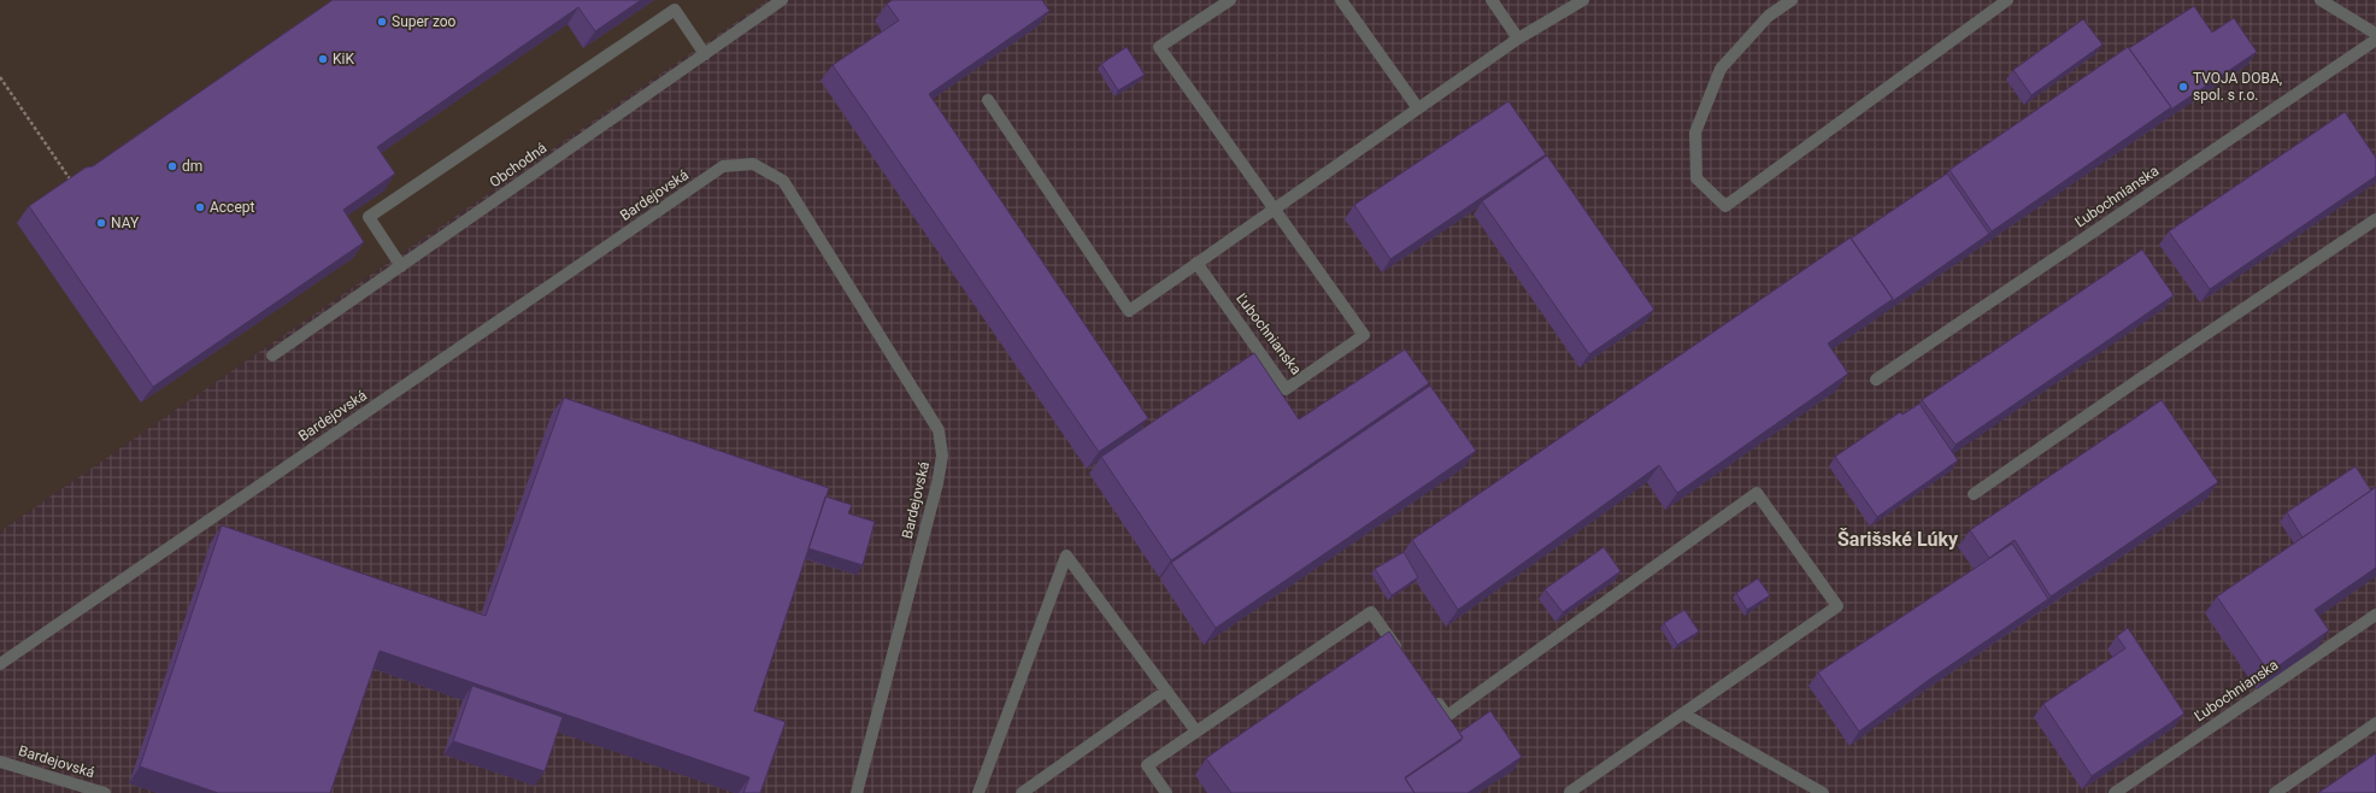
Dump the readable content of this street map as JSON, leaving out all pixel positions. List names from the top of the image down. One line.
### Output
{"streets":{"lane":["Obchodná","Bardejovská","Ľubochnianska"]},"districts":["Šarišské Lúky"],"places":["Super zoo","KiK","TVOJA DOBA, spol. s r.o.","dm","Accept","NAY"]}
